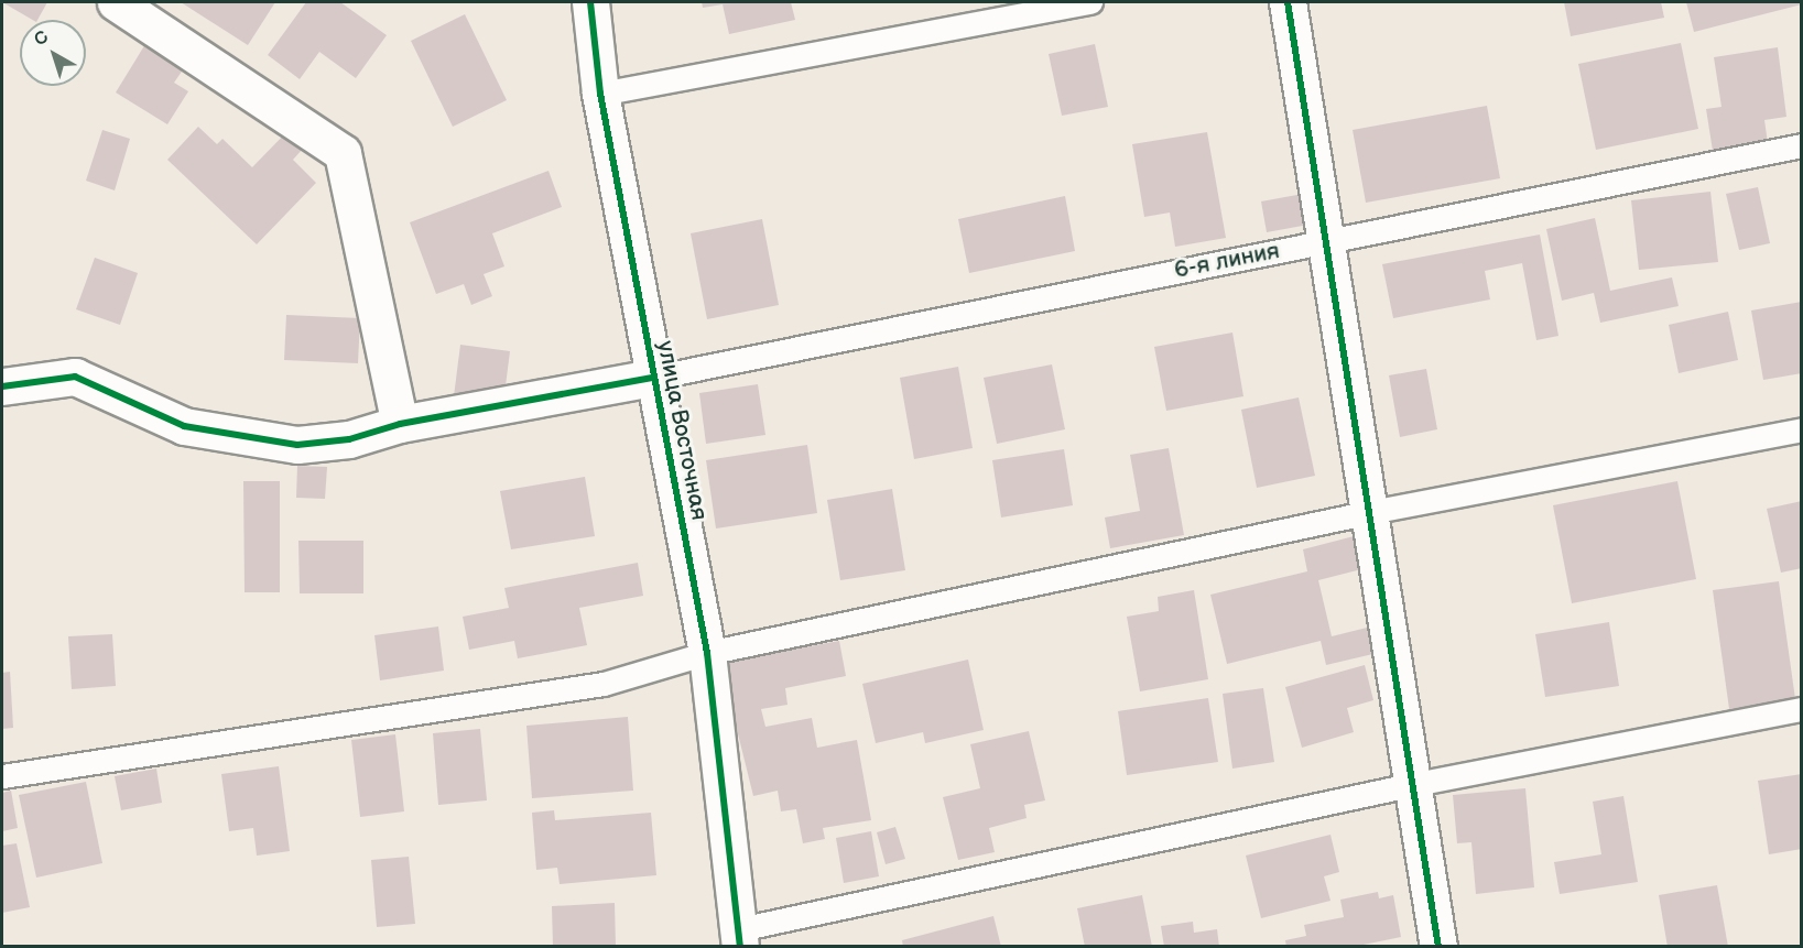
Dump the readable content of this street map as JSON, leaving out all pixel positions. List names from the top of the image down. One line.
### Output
{"streets":{"street":["улица Восточная"],"lane":["6-я линия"]},"crossings":[["6-я линия","улица Восточная"]],"north":"top left"}
